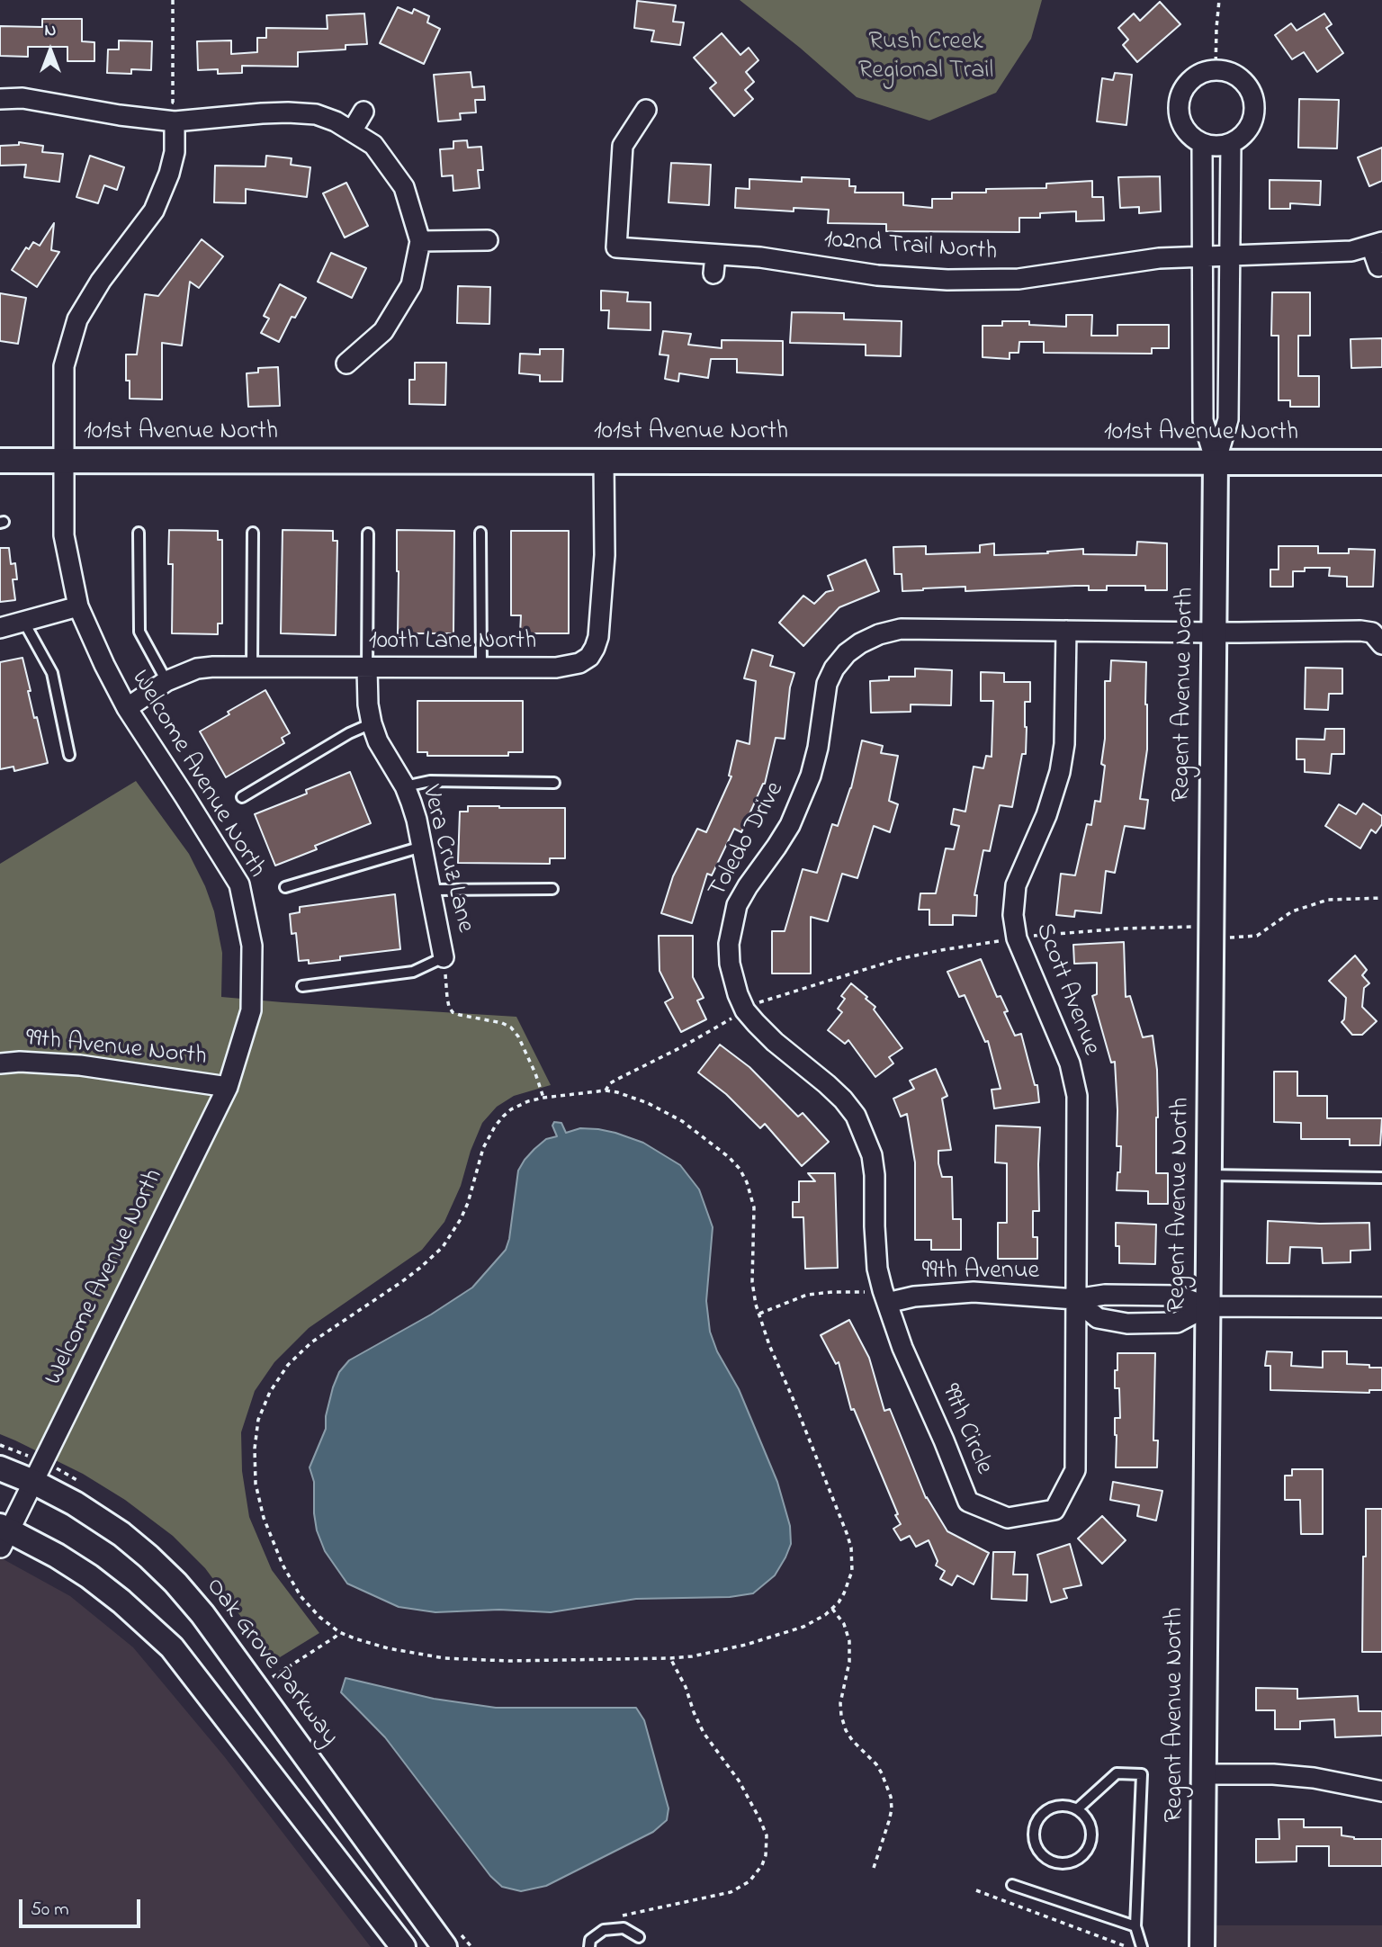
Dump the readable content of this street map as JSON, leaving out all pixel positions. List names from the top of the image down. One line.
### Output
{"streets":{"street":["102nd Trail North","101st Avenue North","100th Lane North","Regent Avenue North","Welcome Avenue North","Toledo Drive","Vera Cruz Lane","Scott Avenue","99th Avenue North","99th Avenue","99th Circle","Oak Grove Parkway"]},"crossings":[["102nd Trail North","Regent Avenue North"],["101st Avenue North","100th Lane North"],["101st Avenue North","Regent Avenue North"],["101st Avenue North","Welcome Avenue North"],["100th Lane North","Welcome Avenue North"],["100th Lane North","Vera Cruz Lane"],["Regent Avenue North","Toledo Drive"],["Regent Avenue North","99th Avenue"],["Welcome Avenue North","99th Avenue North"],["Welcome Avenue North","Oak Grove Parkway"],["Toledo Drive","Scott Avenue"],["Toledo Drive","99th Avenue"],["Toledo Drive","99th Circle"],["Scott Avenue","99th Avenue"],["Scott Avenue","99th Circle"],["99th Avenue","99th Circle"]],"parks":["Rush Creek Regional Trail"],"scale_bar":"50 m","north":"top"}
